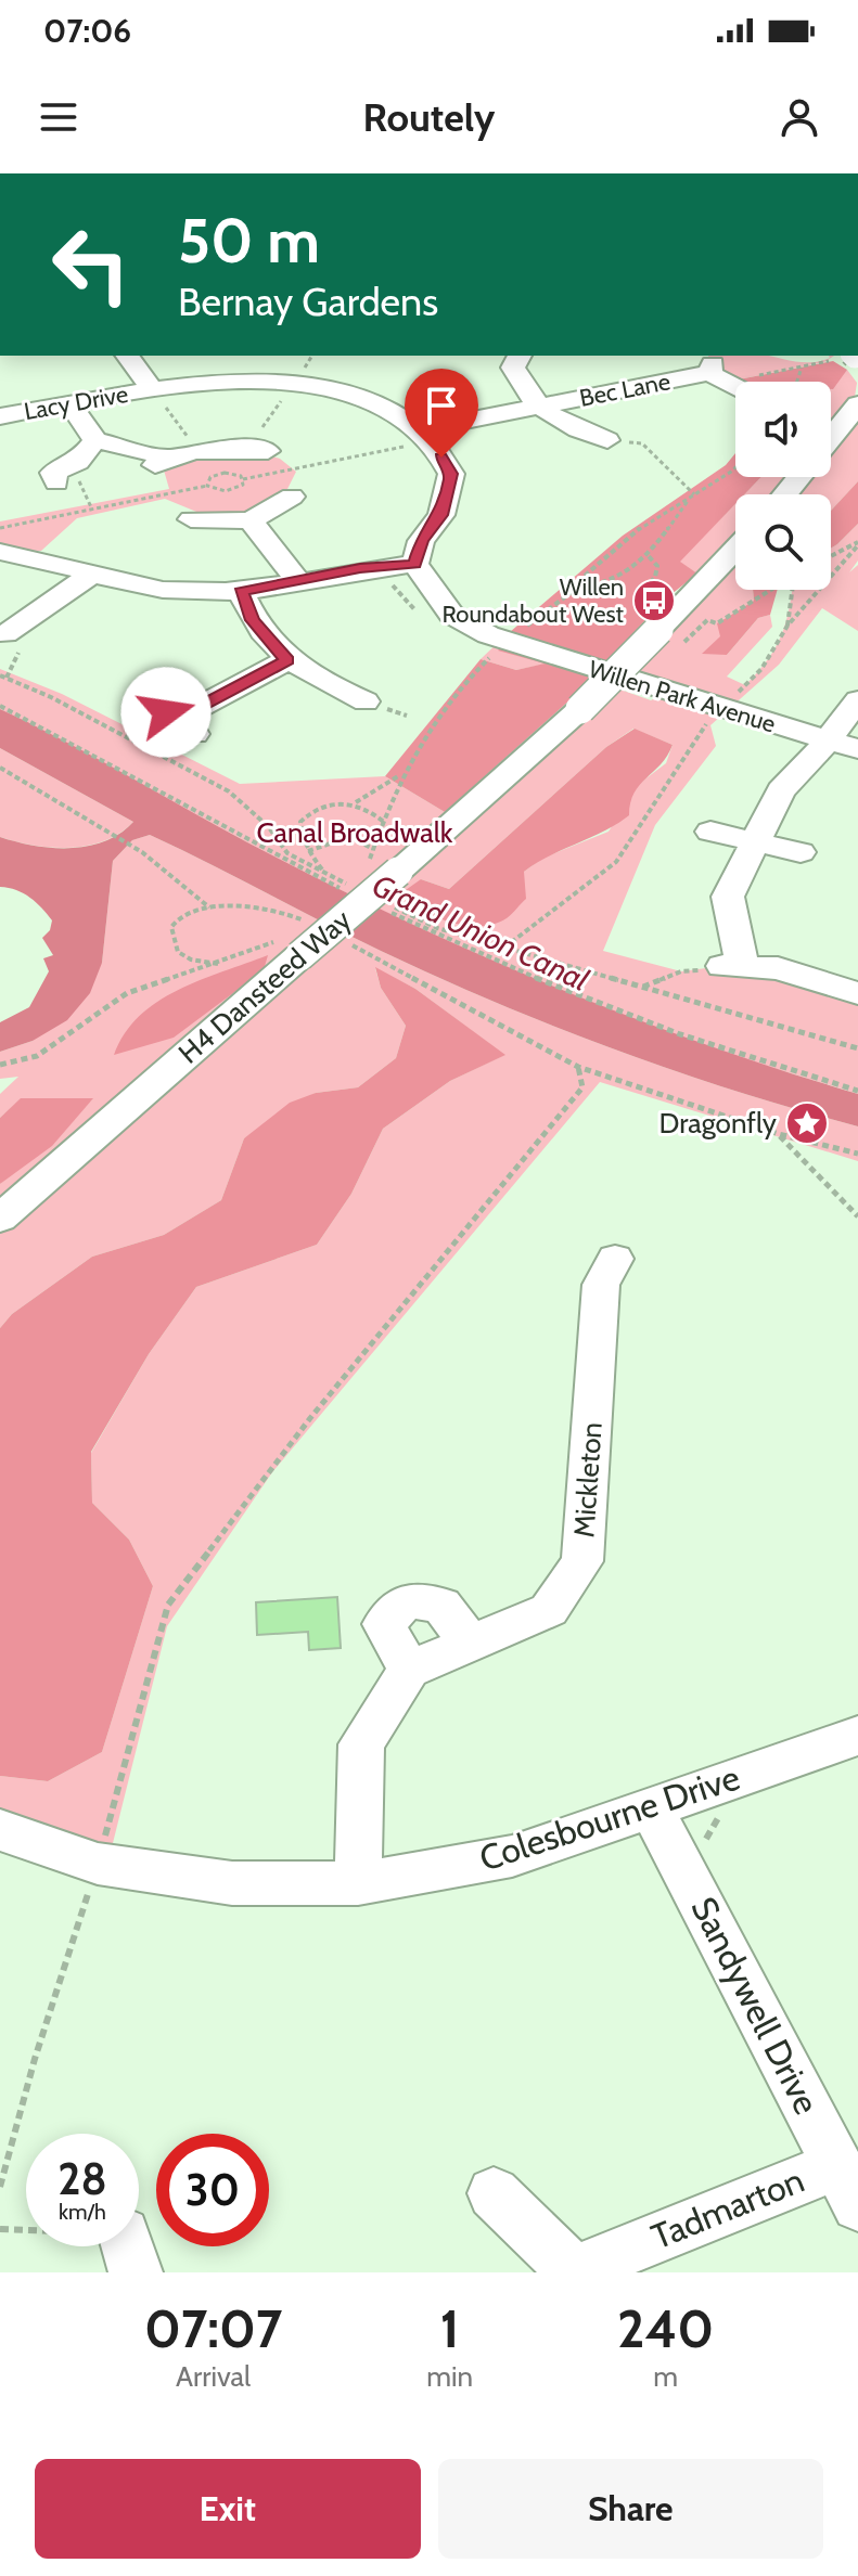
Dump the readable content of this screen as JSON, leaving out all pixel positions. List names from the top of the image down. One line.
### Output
{"streets":{"street":["Bec Lane","Lacy Drive","Willen Park Avenue","H4 Dansteed Way","Mickleton","Colesbourne Drive","Sandywell Drive","Tadmarton"]},"crossings":[["Bec Lane","Lacy Drive"],["Lacy Drive","Willen Park Avenue"],["Colesbourne Drive","Sandywell Drive"],["Sandywell Drive","Tadmarton"]],"water":["Grand Union Canal"],"parks":["Canal Broadwalk"],"places":{"bus stop":["Willen Roundabout West"],"place":["Dragonfly"]},"page":{"status":"07:06","header":"Routely","turn":["50 m","Bernay Gardens"],"speed":"28 km/h","limit":"30","eta":["07:07","Arrival","1","min","240","m"],"buttons":["Exit","Share"]}}
